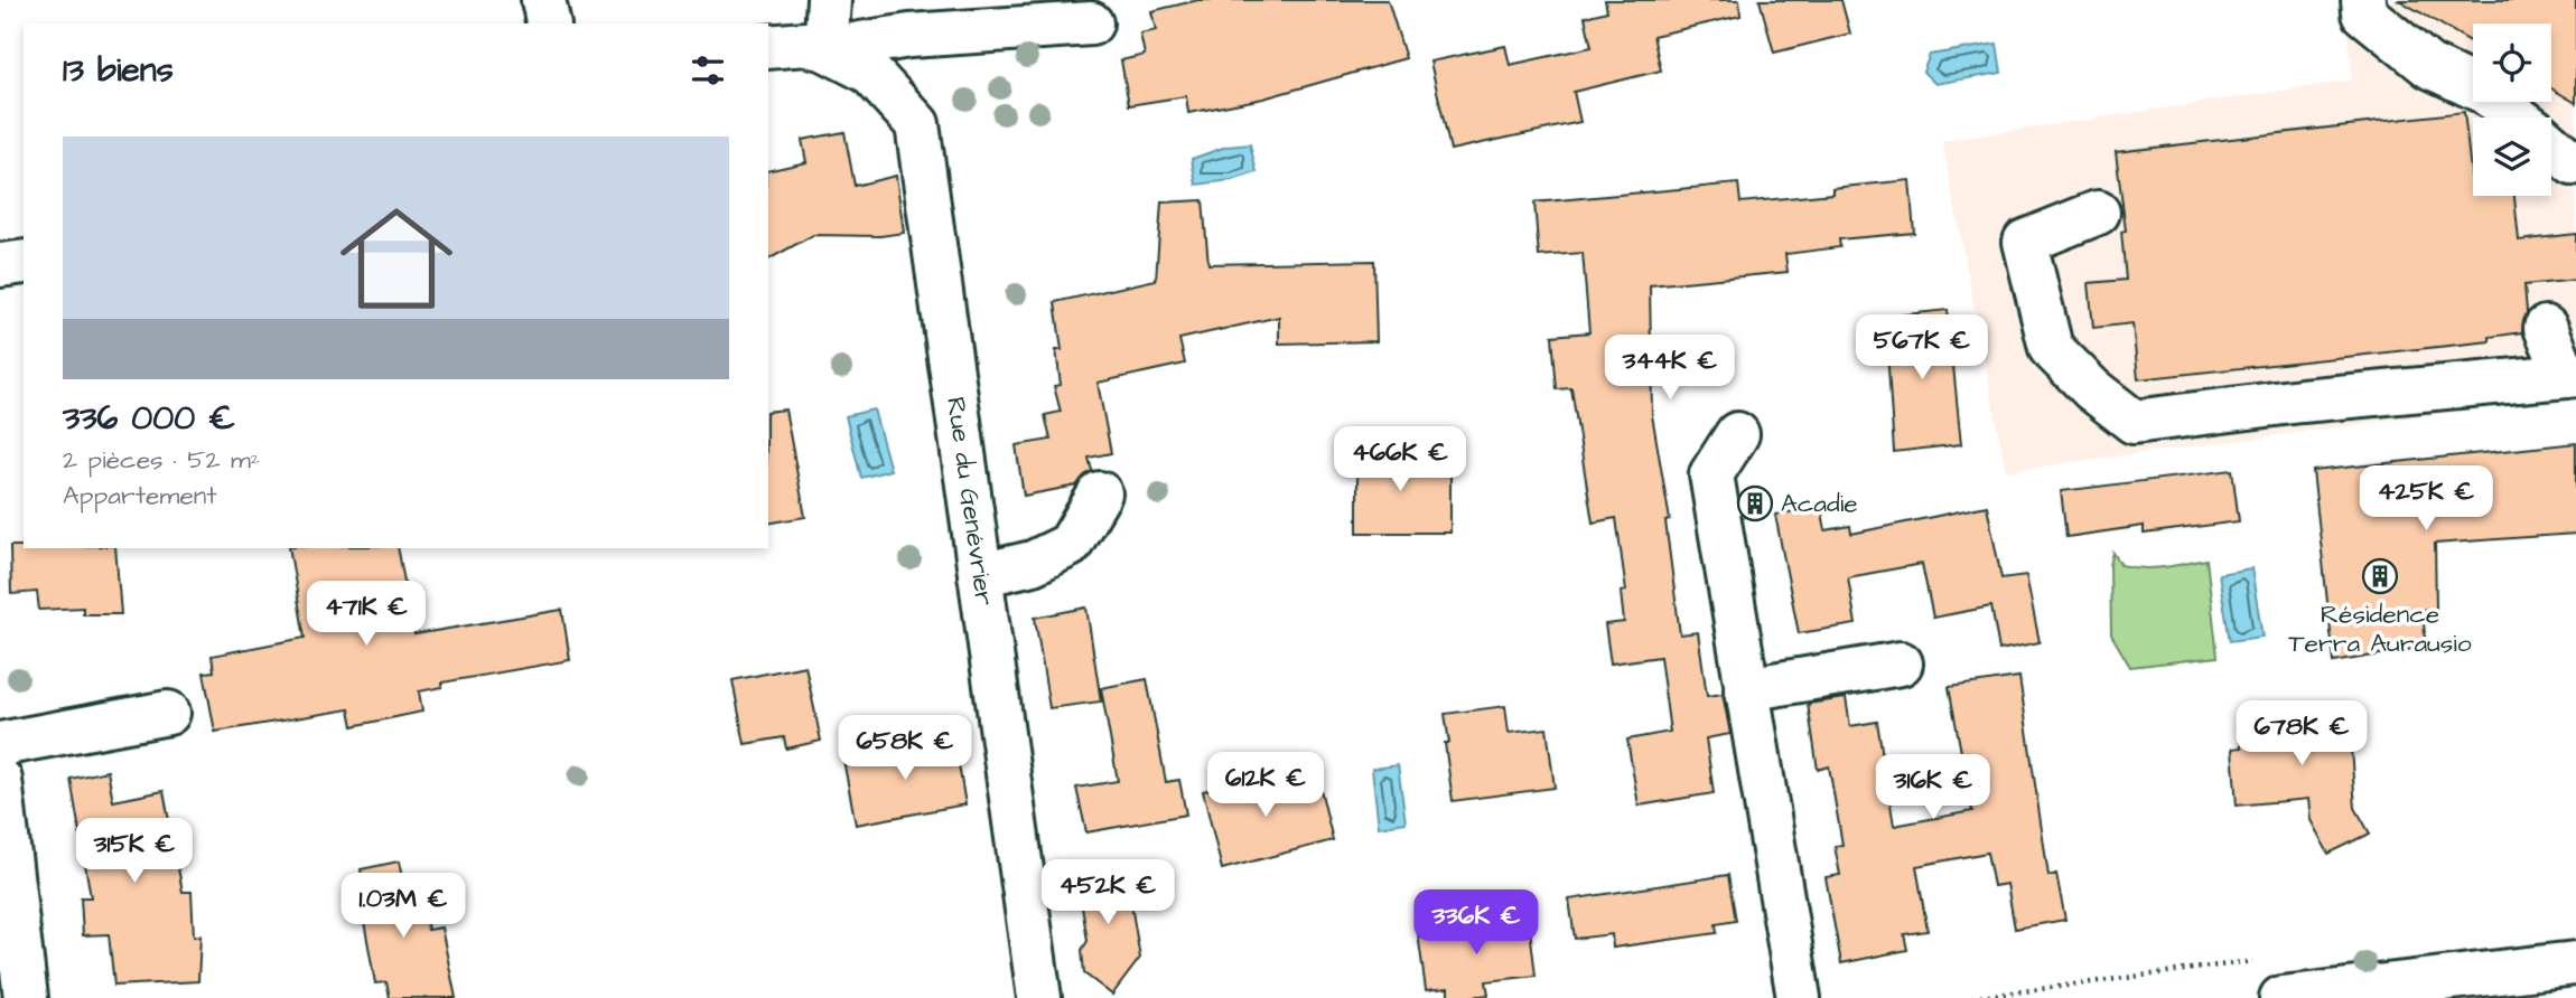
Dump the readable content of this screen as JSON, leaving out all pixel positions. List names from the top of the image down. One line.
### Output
{"streets":{"street":["Rue du Genévrier"]},"places":{"building":["Acadie","Résidence Terra Aurausio"]},"page":{"heading":"13 biens","list":[{"name":"336 000 €","note":"2 pièces · 52 m² · Appartement"}],"price":["567K €","344K €","466K €","425K €","471K €","678K €","658K €","612K €","316K €","315K €","452K €","1.03M €","336K €"]}}
